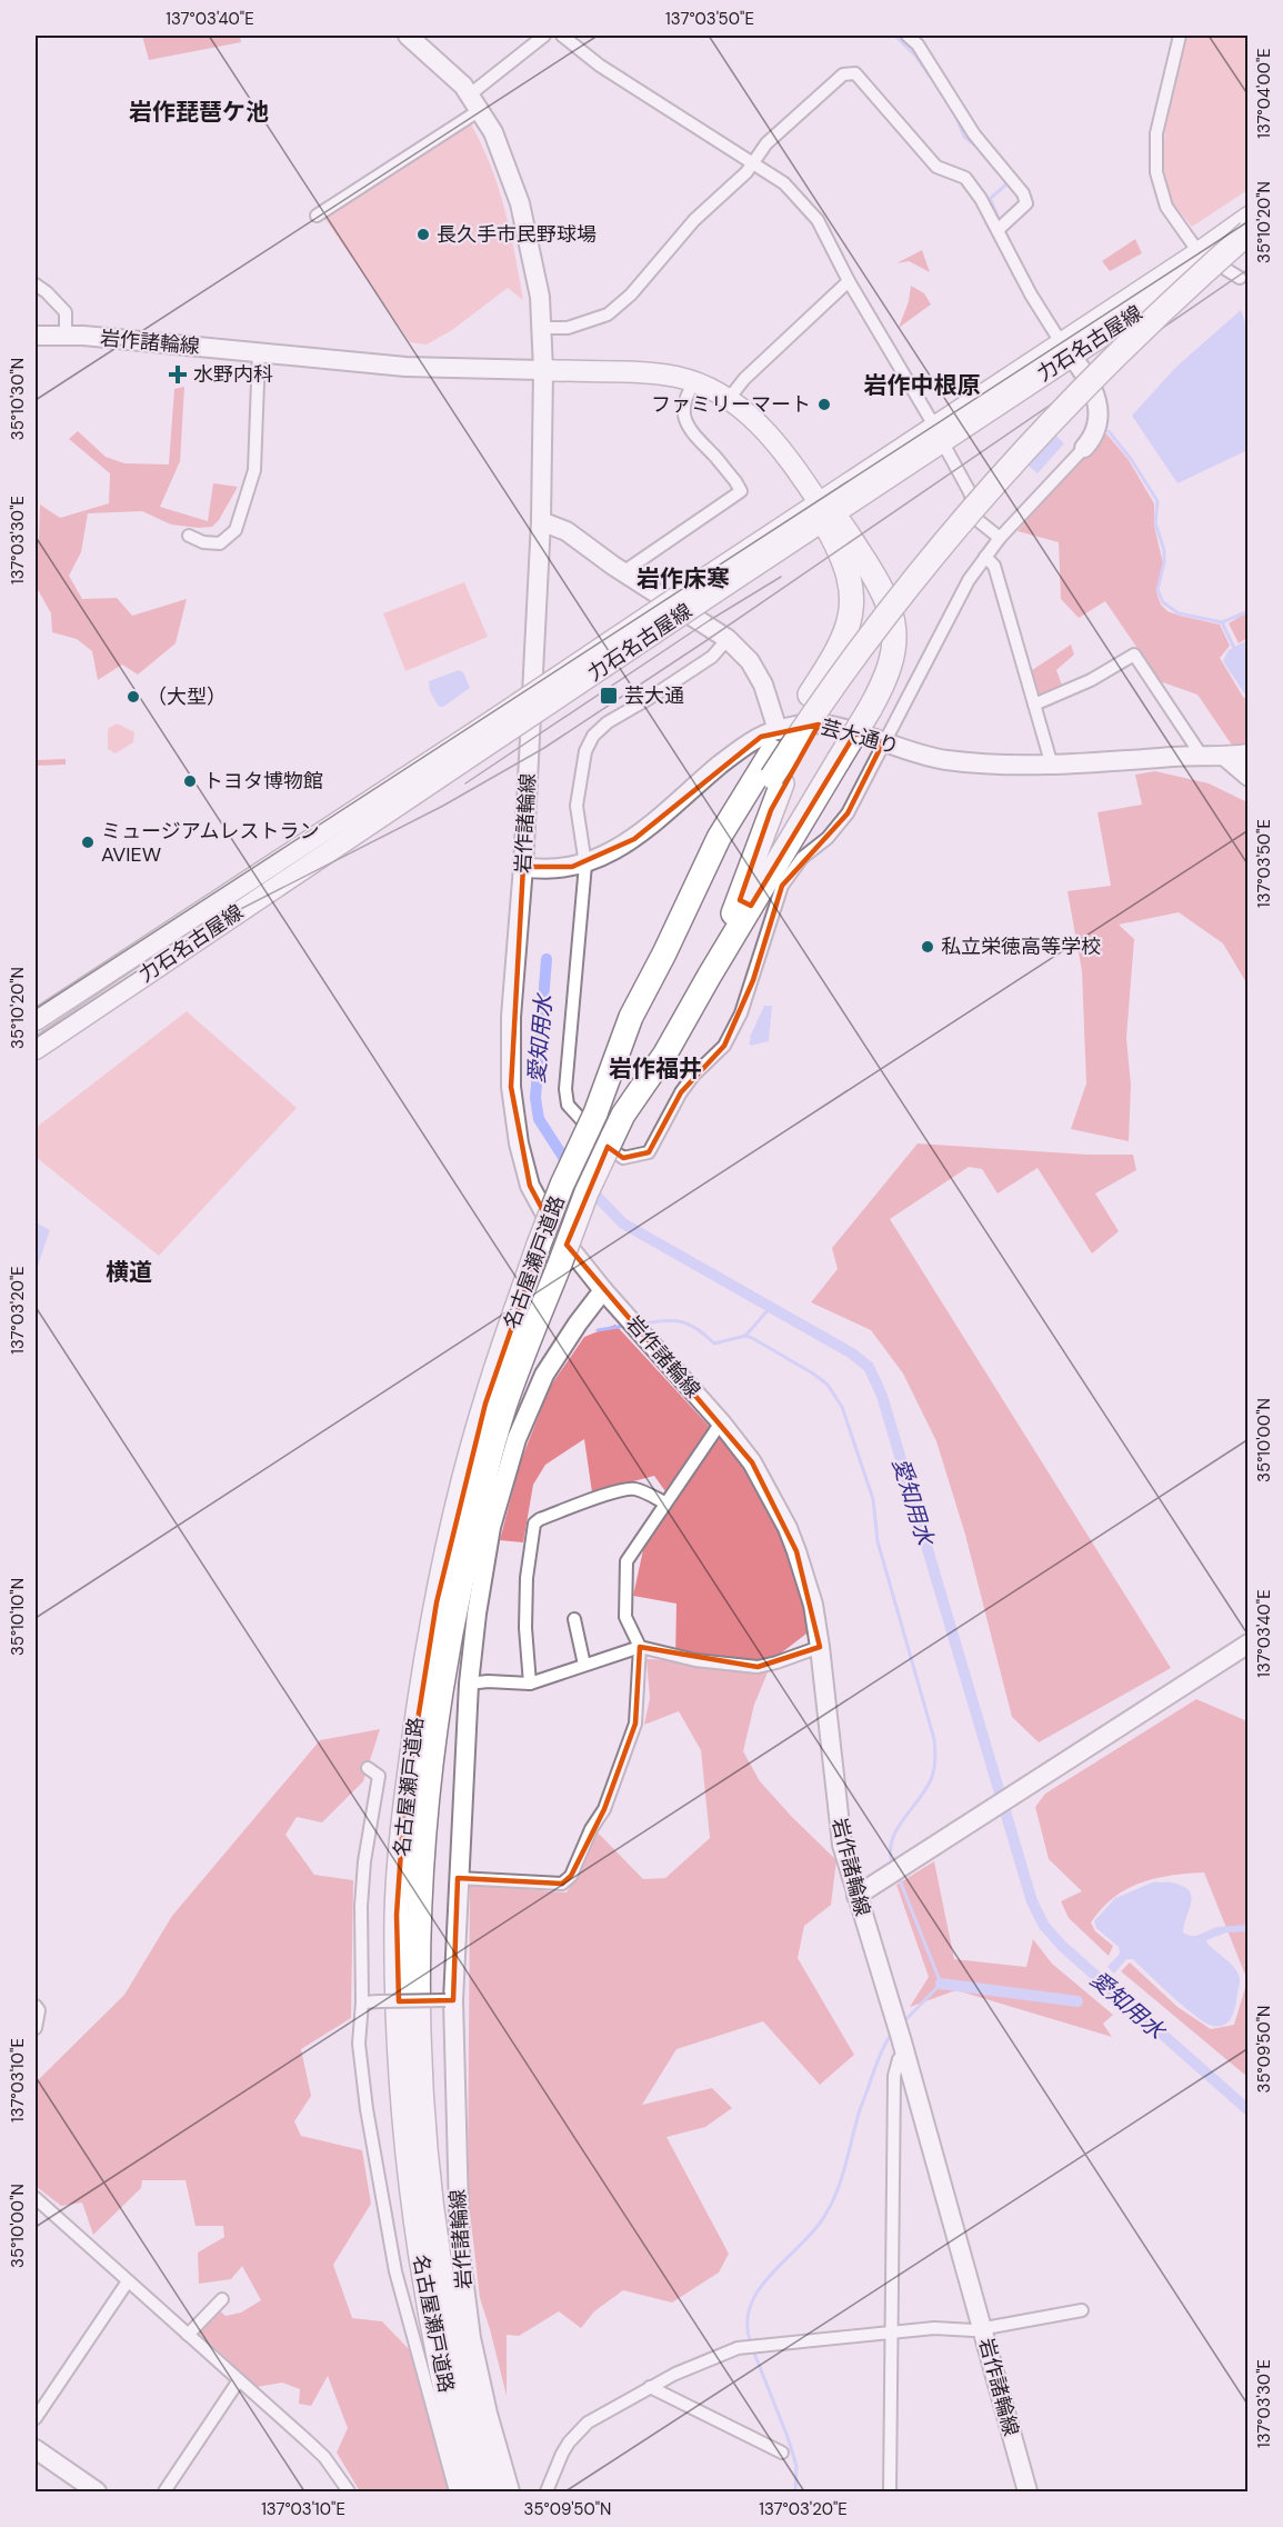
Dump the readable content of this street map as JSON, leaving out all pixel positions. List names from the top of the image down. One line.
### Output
{"streets":{"highway":["名古屋瀬戸道路"],"main road":["岩作諸輪線","力石名古屋線","芸大通り"]},"districts":["岩作琵琶ケ池","岩作中根原","岩作床寒","岩作福井","横道"],"water":["愛知用水"],"places":{"other":["長久手市民野球場","ファミリーマート","（大型）","トヨタ博物館","ミュージアムレストラン AVIEW","私立栄徳高等学校"],"health":["水野内科"],"transit":["芸大通"]},"coordinates":["137°03'40\"E","137°03'50\"E","137°04'00\"E","35°10'20\"N","35°10'30\"N","137°03'30\"E","137°03'20\"E","35°10'00\"N","35°10'10\"N","35°09'50\"N","137°03'10\"E"]}
